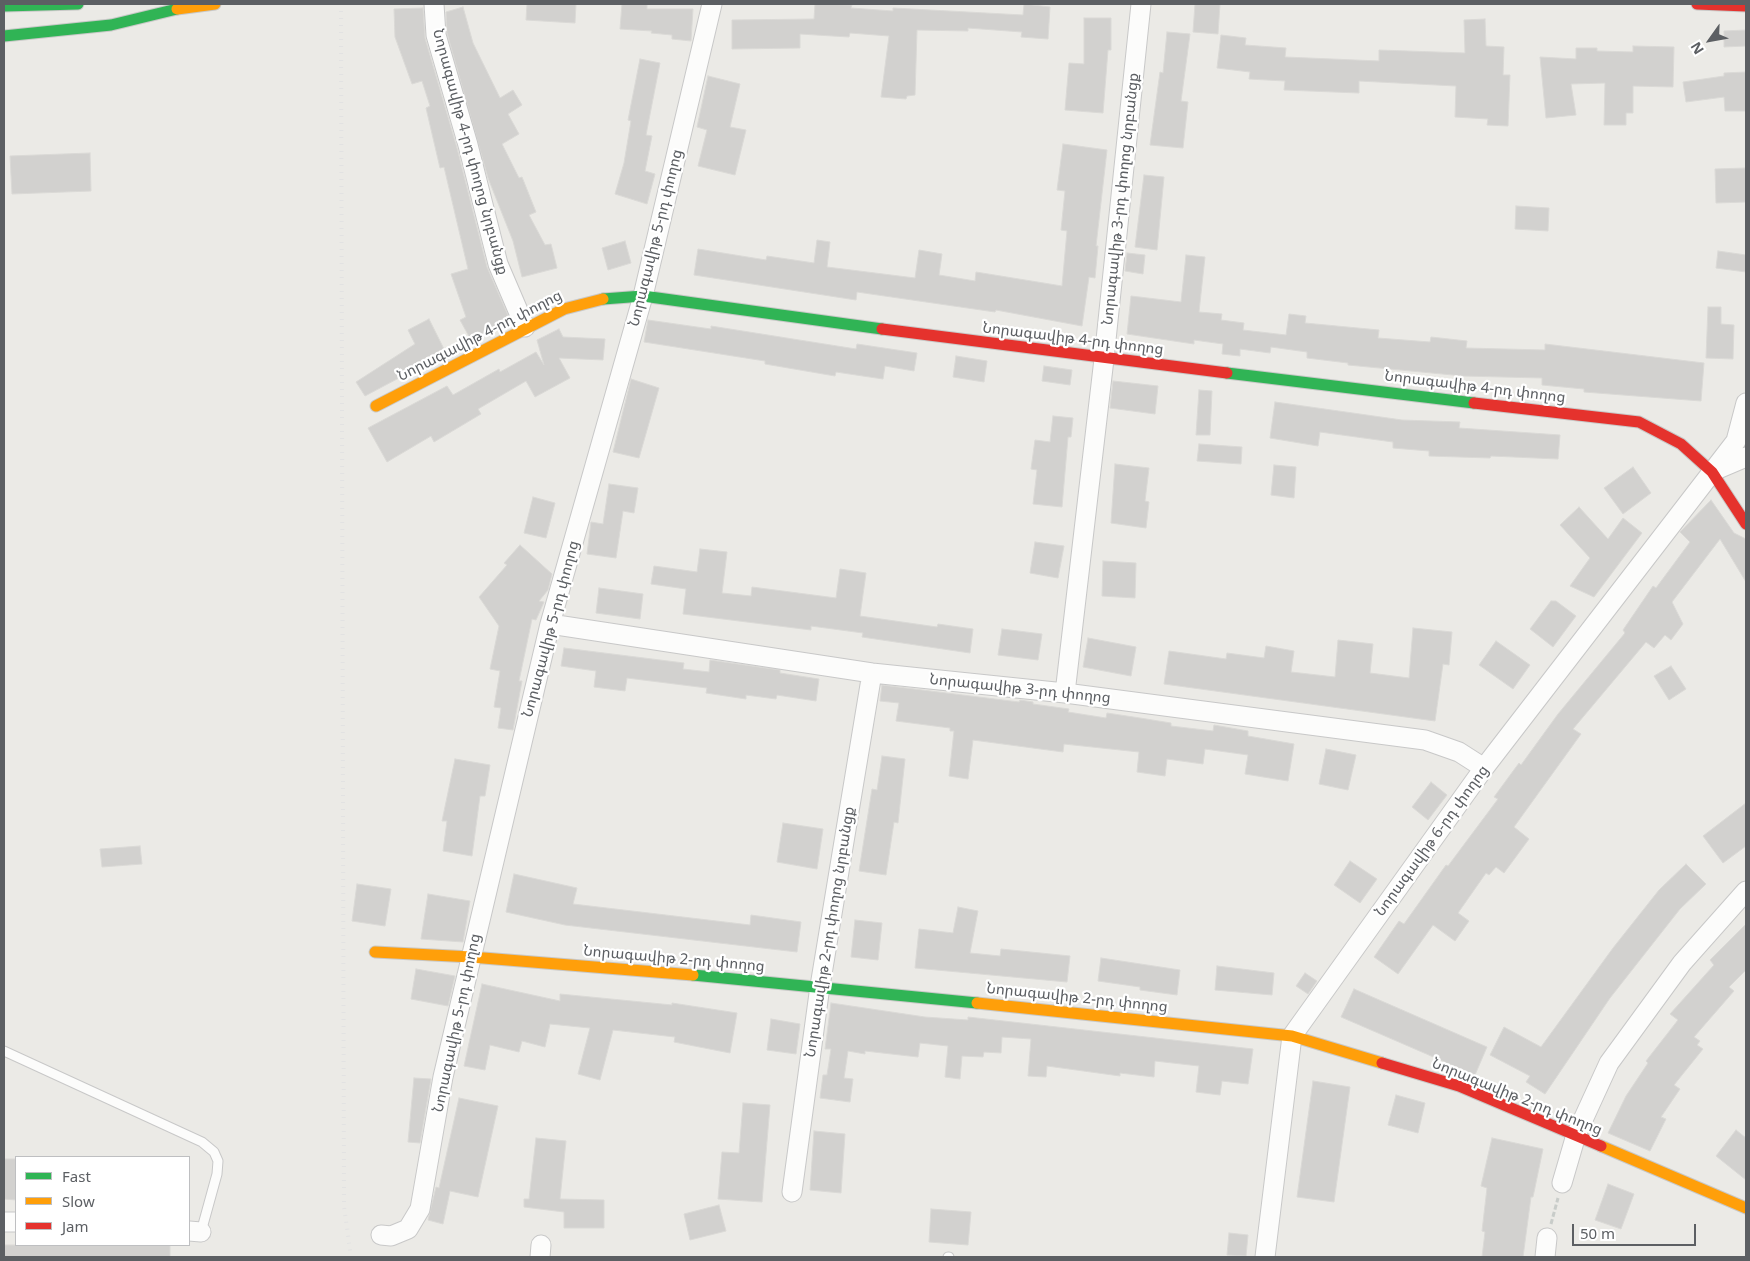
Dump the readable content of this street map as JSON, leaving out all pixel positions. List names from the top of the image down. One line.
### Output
{"streets":{"main road":["Նորագավիթ 4-րդ փողոց","Նորագավիթ 2-րդ փողոց"],"street":["Նորագավիթ 4-րդ փողոց նրբանցք","Նորագավիթ 3-րդ փողոց նրբանցք","Նորագավիթ 5-րդ փողոց","Նորագավիթ 3-րդ փողոց","Նորագավիթ 6-րդ փողոց","Նորագավիթ 2-րդ փողոց նրբանցք"]},"crossings":[["Նորագավիթ 4-րդ փողոց նրբանցք","Նորագավիթ 4-րդ փողոց"],["Նորագավիթ 3-րդ փողոց նրբանցք","Նորագավիթ 4-րդ փողոց"],["Նորագավիթ 3-րդ փողոց նրբանցք","Նորագավիթ 3-րդ փողոց"],["Նորագավիթ 5-րդ փողոց","Նորագավիթ 4-րդ փողոց"],["Նորագավիթ 5-րդ փողոց","Նորագավիթ 3-րդ փողոց"],["Նորագավիթ 5-րդ փողոց","Նորագավիթ 2-րդ փողոց"],["Նորագավիթ 4-րդ փողոց","Նորագավիթ 6-րդ փողոց"],["Նորագավիթ 3-րդ փողոց","Նորագավիթ 6-րդ փողոց"],["Նորագավիթ 3-րդ փողոց","Նորագավիթ 2-րդ փողոց նրբանցք"],["Նորագավիթ 6-րդ փողոց","Նորագավիթ 2-րդ փողոց"],["Նորագավիթ 2-րդ փողոց նրբանցք","Նորագավիթ 2-րդ փողոց"]],"legend":["Fast","Slow","Jam"],"scale_bar":"50 m","north":"bottom left"}
